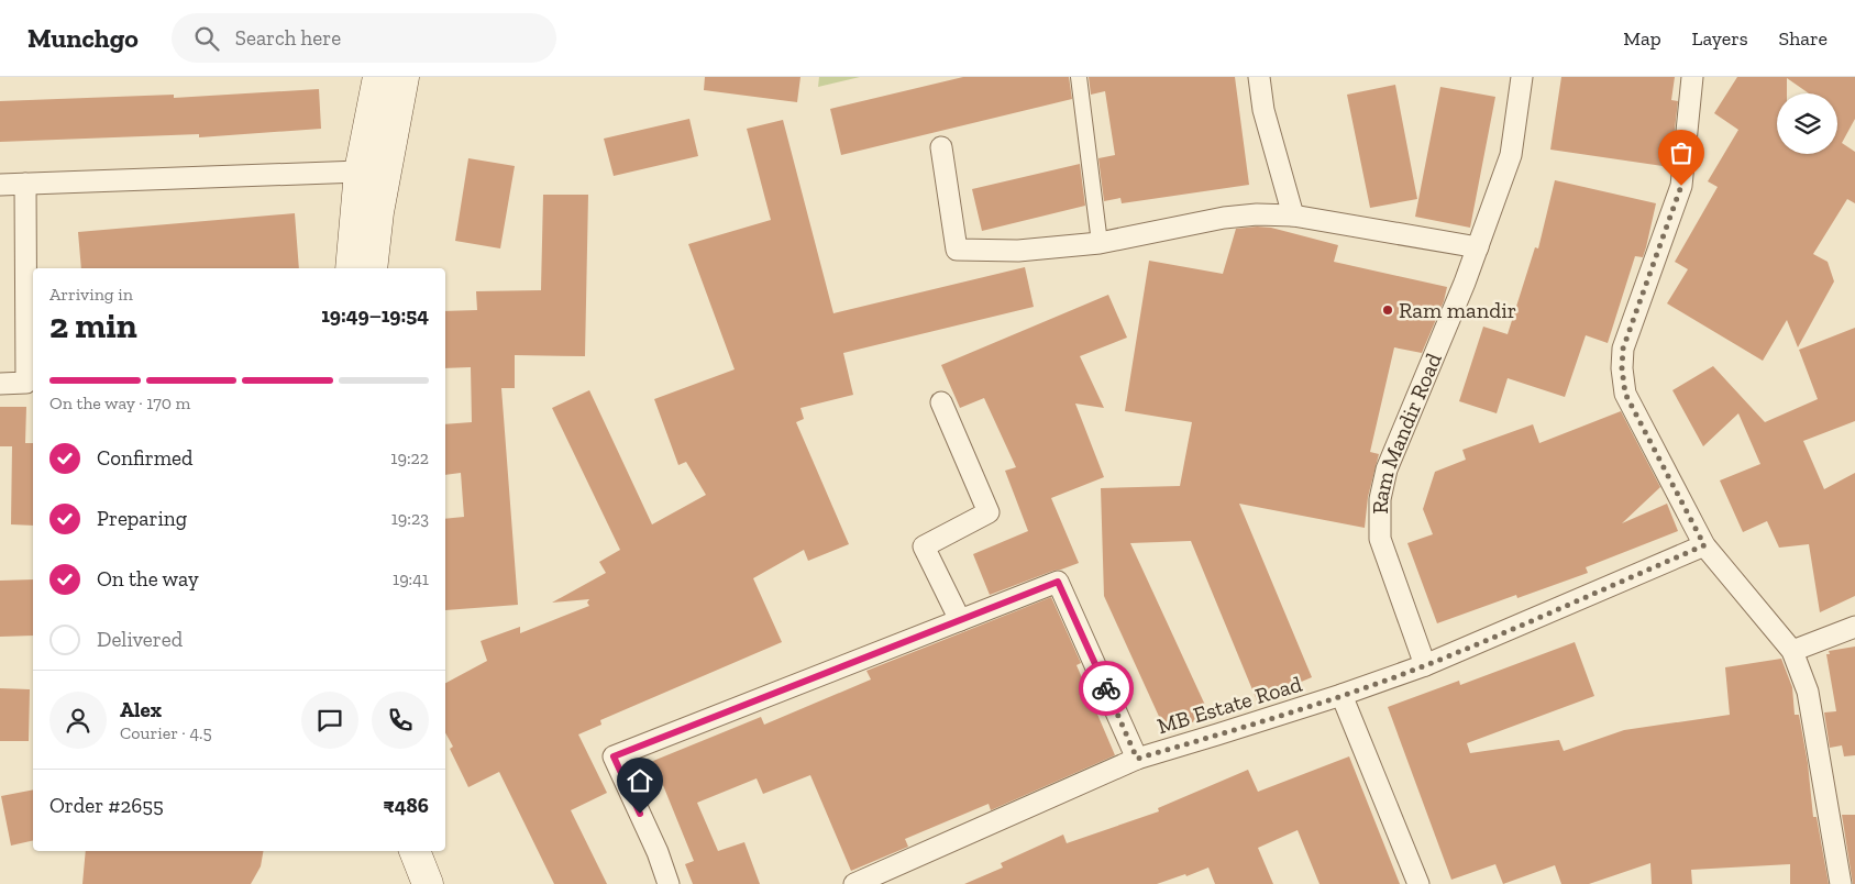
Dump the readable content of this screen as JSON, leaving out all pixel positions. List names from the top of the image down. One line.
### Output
{"streets":{"street":["Ram Mandir Road","MB Estate Road"]},"crossings":[["Ram Mandir Road","MB Estate Road"]],"places":["Ram mandir"],"page":{"header":"Munchgo","search":"Search here","nav":["Map","Layers","Share"],"heading":["2 min","Arriving in","19:49–19:54"],"panel":["Alex","Courier · 4.5","Order #2655","₹486"],"bar":"On the way · 170 m","list":[["Confirmed","19:22"],["Preparing","19:23"],["On the way","19:41"],"Delivered"]}}
